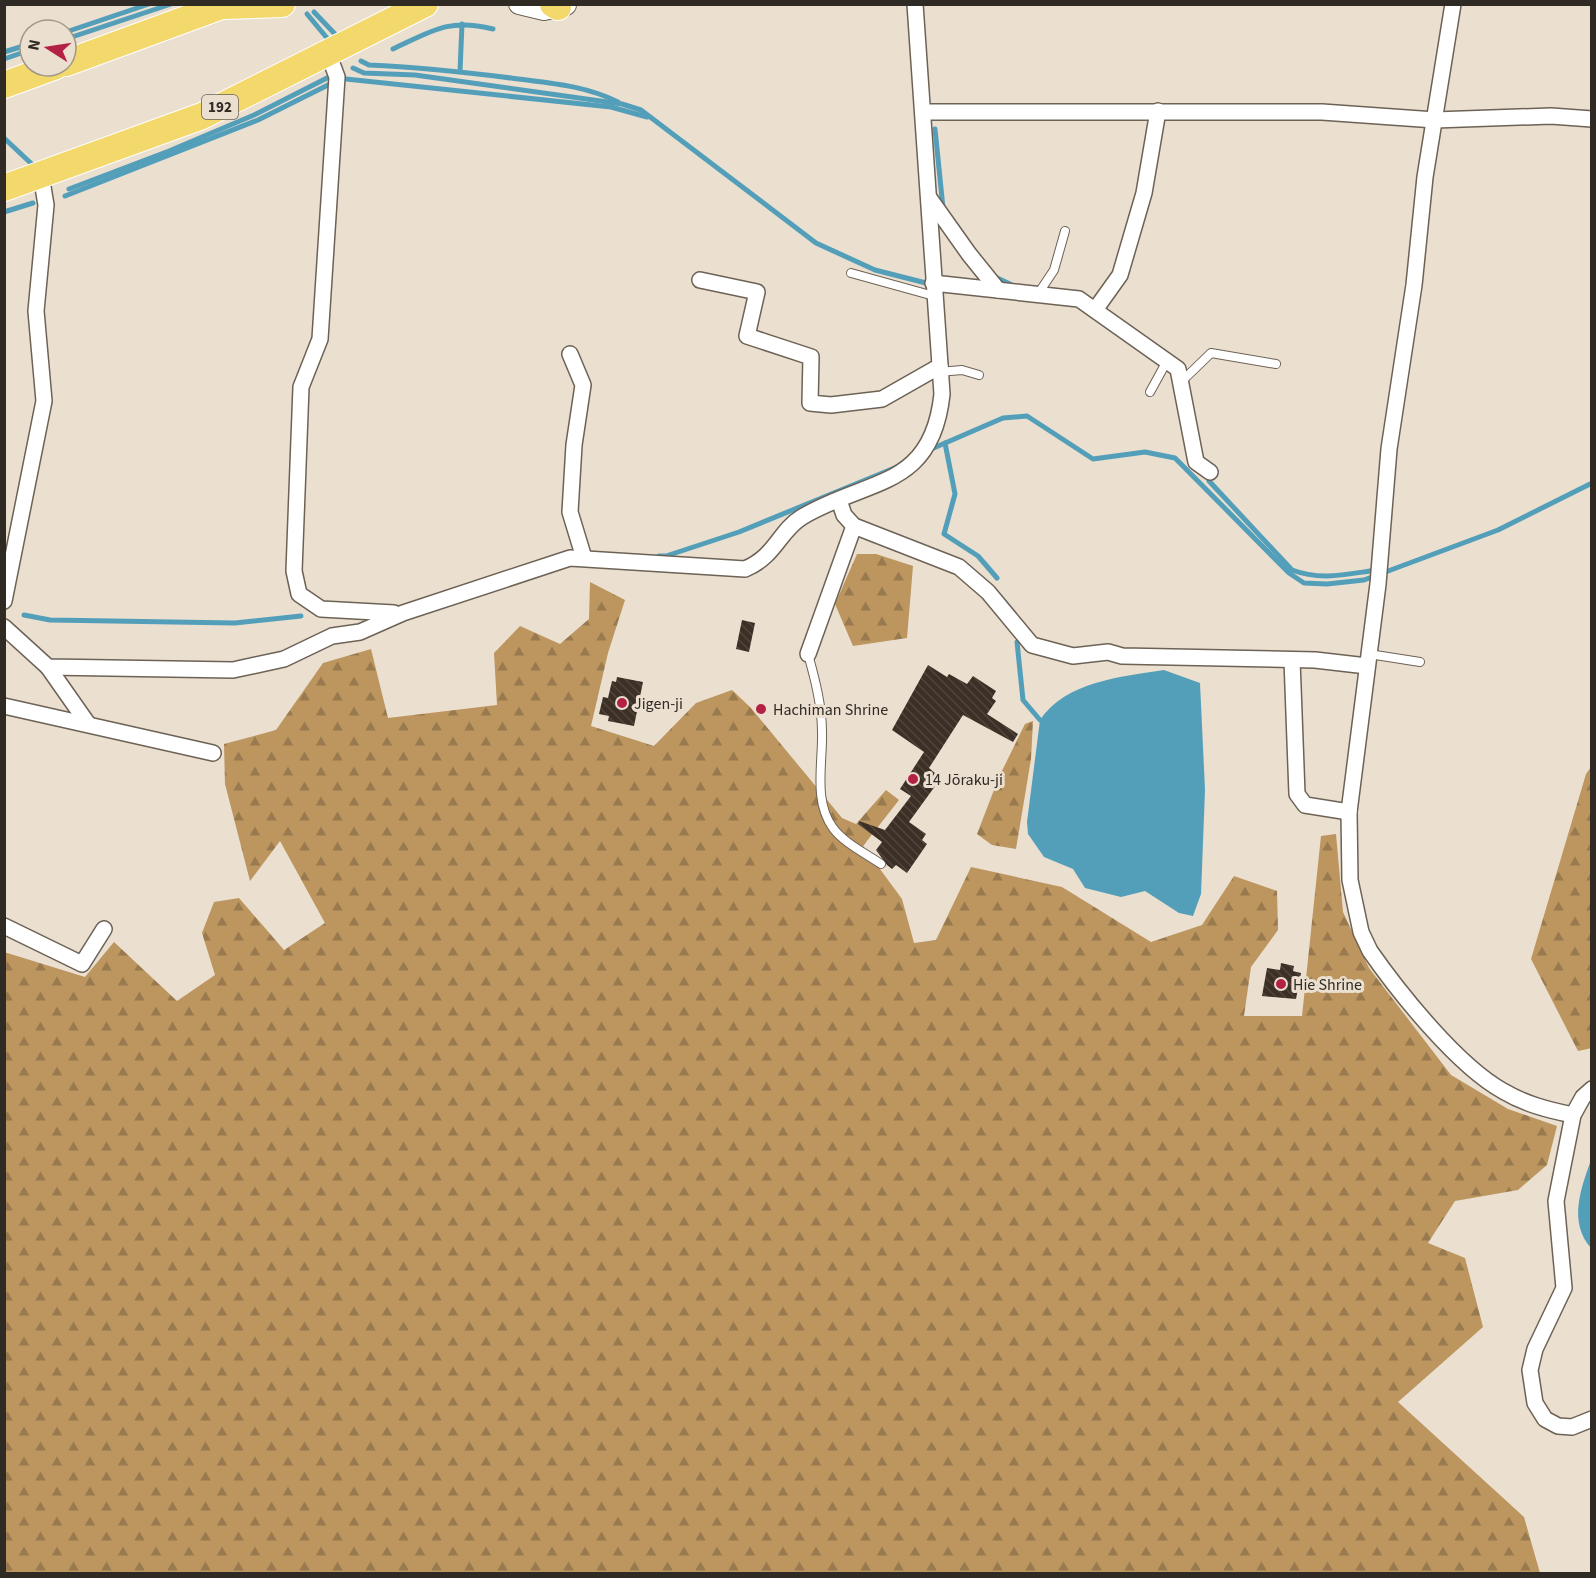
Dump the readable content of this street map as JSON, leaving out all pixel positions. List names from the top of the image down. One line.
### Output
{"streets":{"highway":["192"]},"places":["Jigen-ji","Hachiman Shrine","14 Jōraku-ji","Hie Shrine"],"north":"left"}
